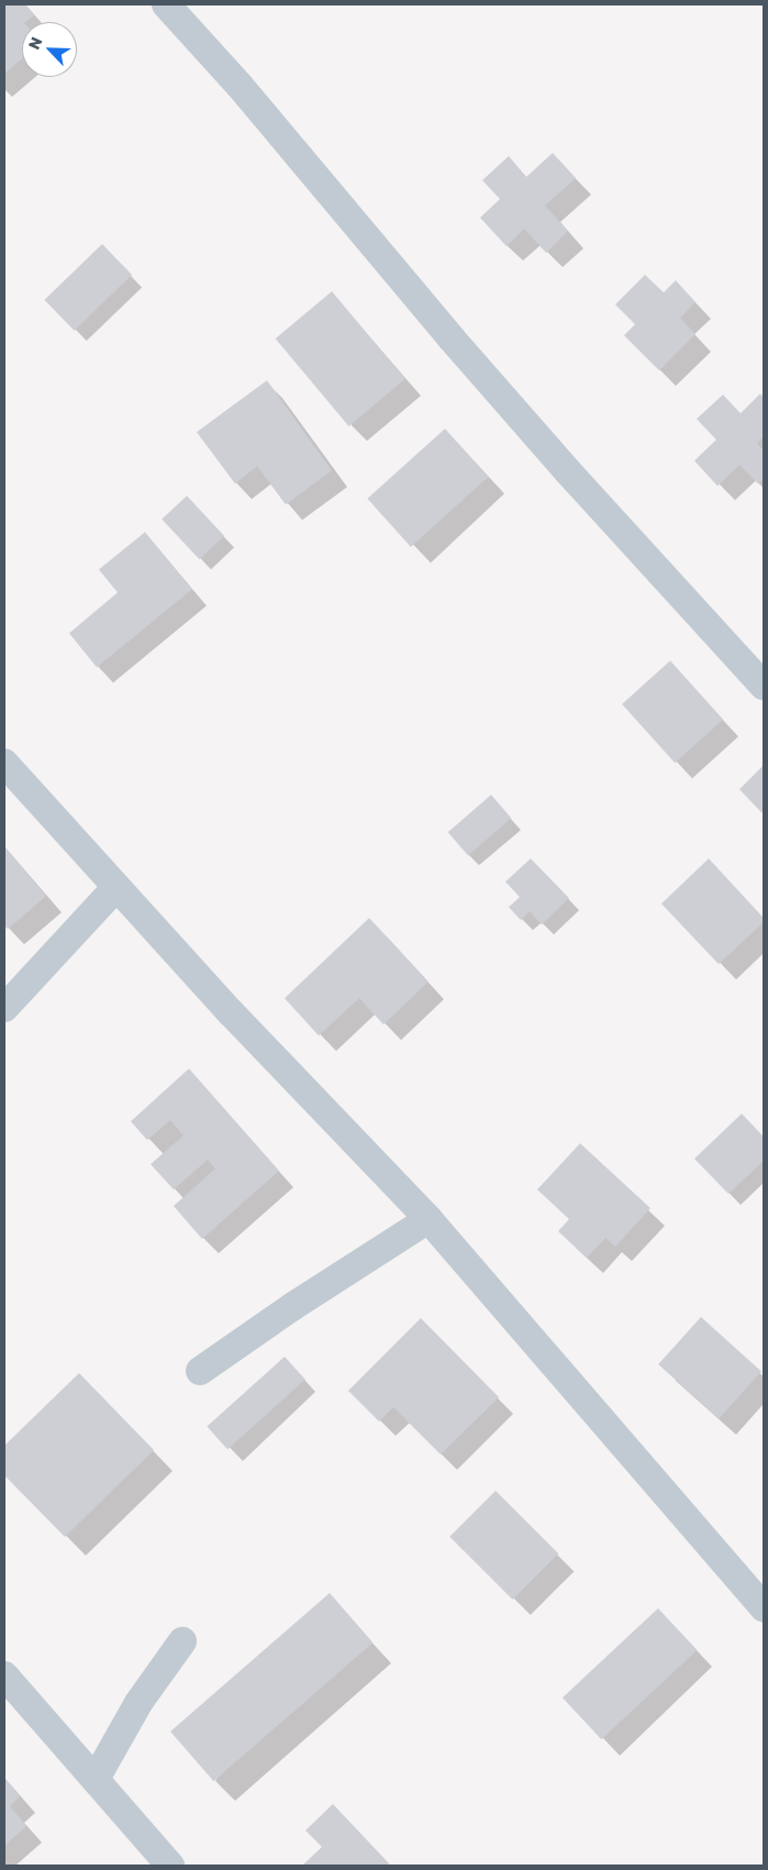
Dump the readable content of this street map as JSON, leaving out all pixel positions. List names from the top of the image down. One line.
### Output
{"north":"top left"}
